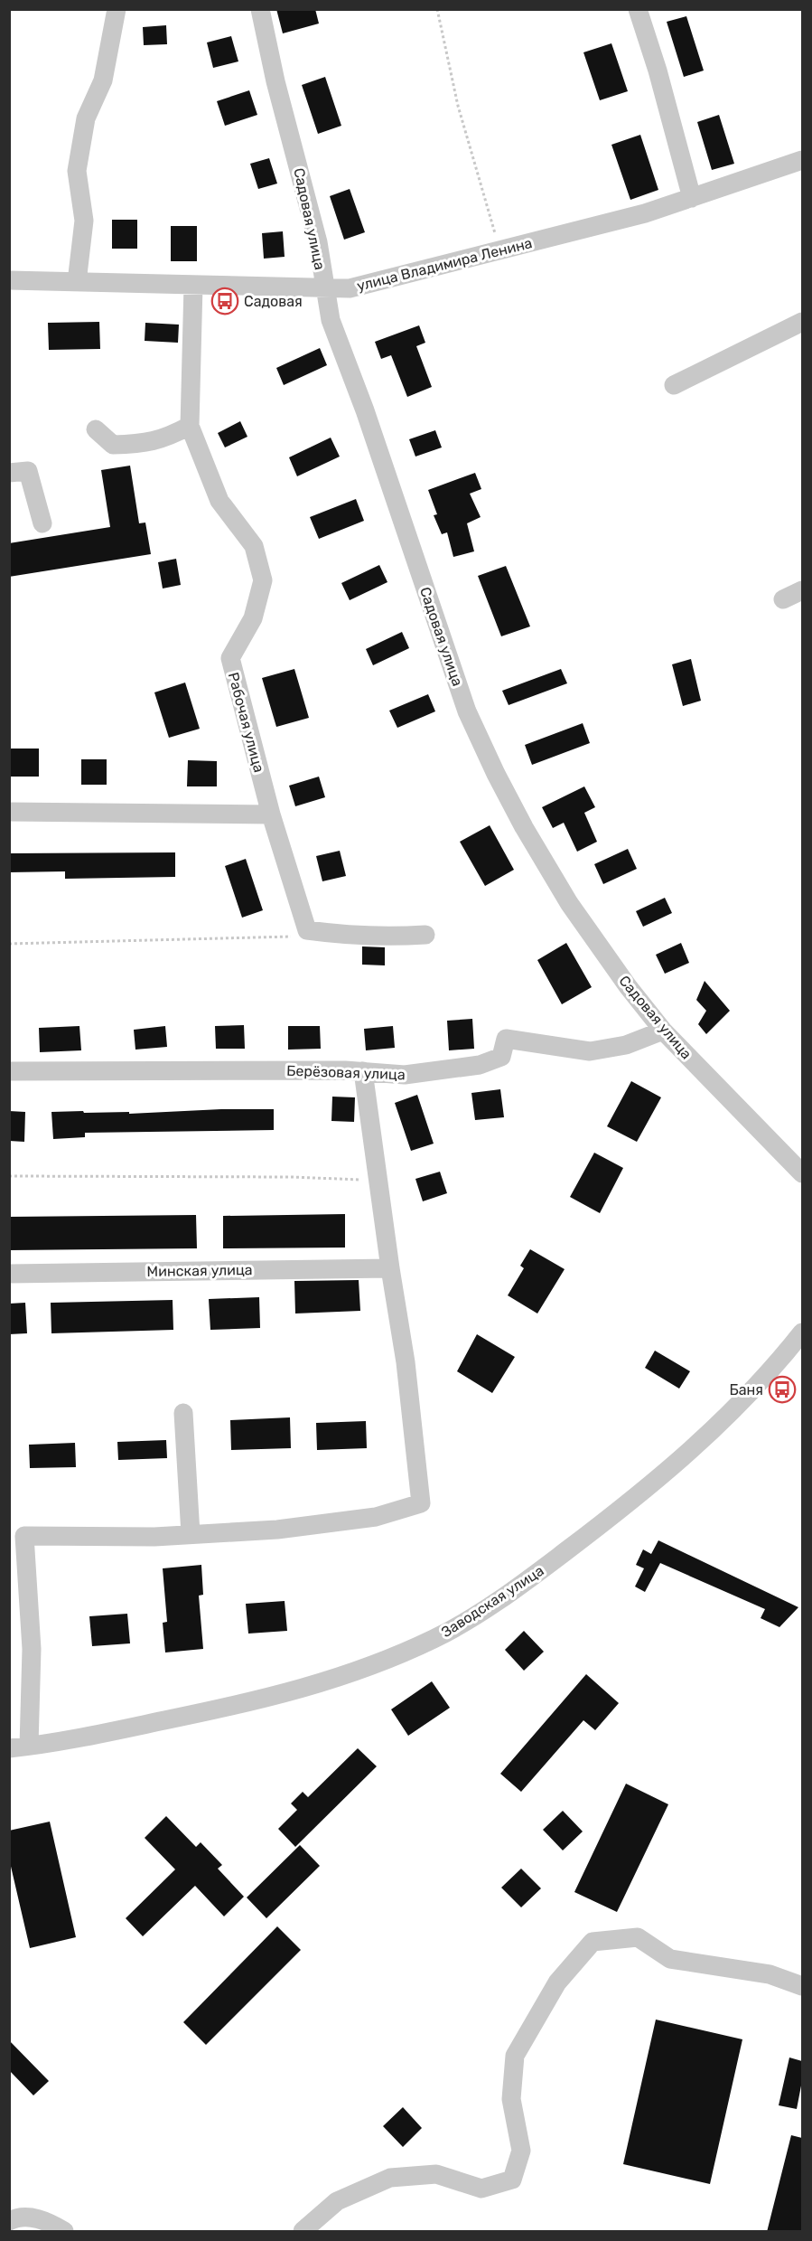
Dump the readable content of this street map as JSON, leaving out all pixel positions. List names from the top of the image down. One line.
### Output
{"streets":{"street":["Садовая улица","улица Владимира Ленина","Рабочая улица","Берёзовая улица","Минская улица","Заводская улица"]},"crossings":[["Садовая улица","улица Владимира Ленина"],["Садовая улица","Берёзовая улица"],["улица Владимира Ленина","Рабочая улица"]],"places":{"bus stop":["Садовая","Баня"]}}
